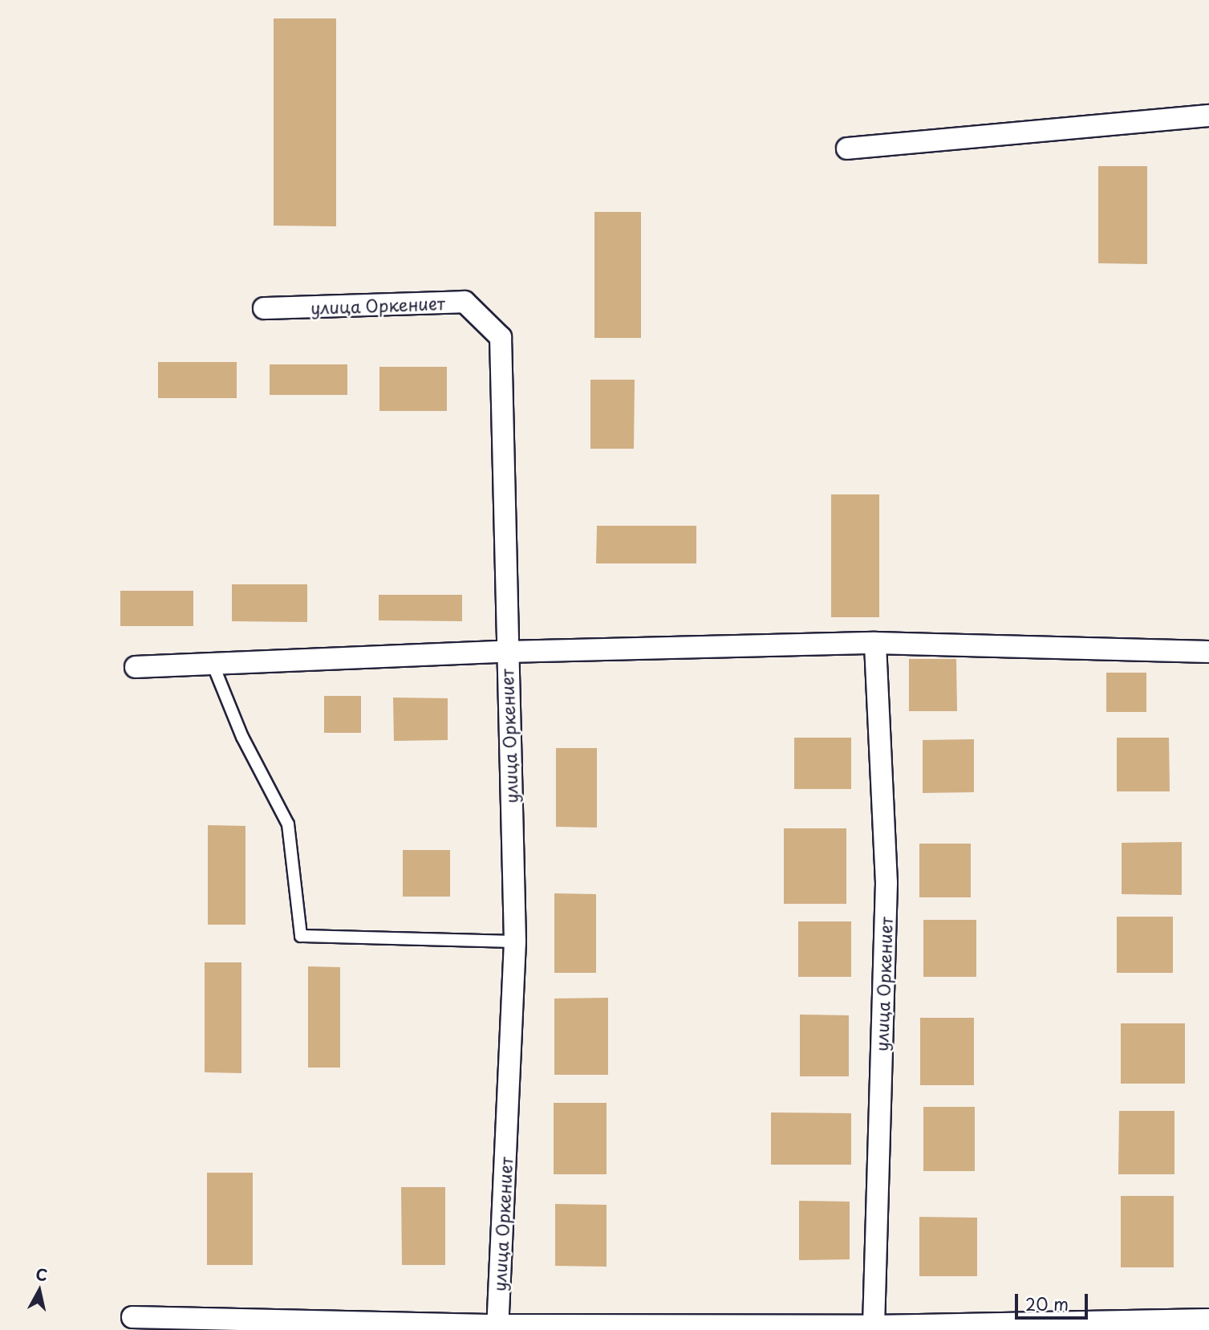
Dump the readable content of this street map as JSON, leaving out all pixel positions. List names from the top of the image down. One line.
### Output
{"streets":{"street":["улица Оркениет"]},"scale_bar":"20 m","north":"top"}
